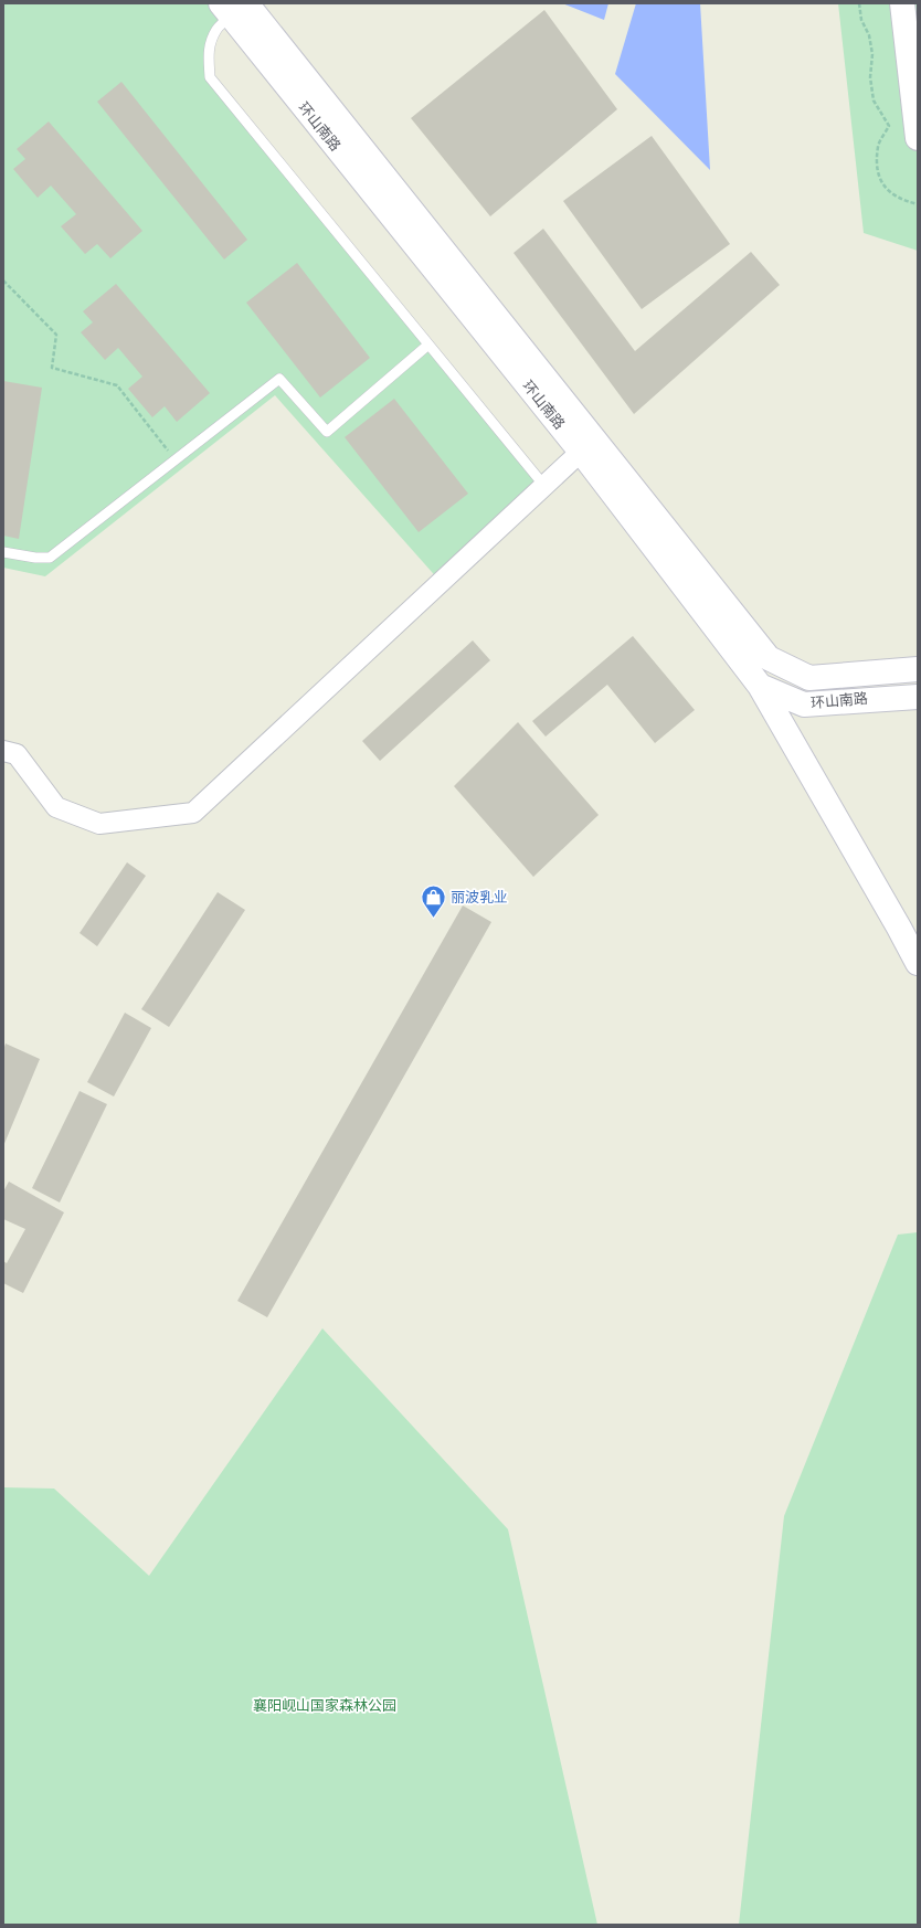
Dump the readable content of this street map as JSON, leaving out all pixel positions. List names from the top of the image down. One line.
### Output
{"streets":{"main road":["环山南路"]},"parks":["襄阳岘山国家森林公园"],"places":{"shop":["丽波乳业"]}}
